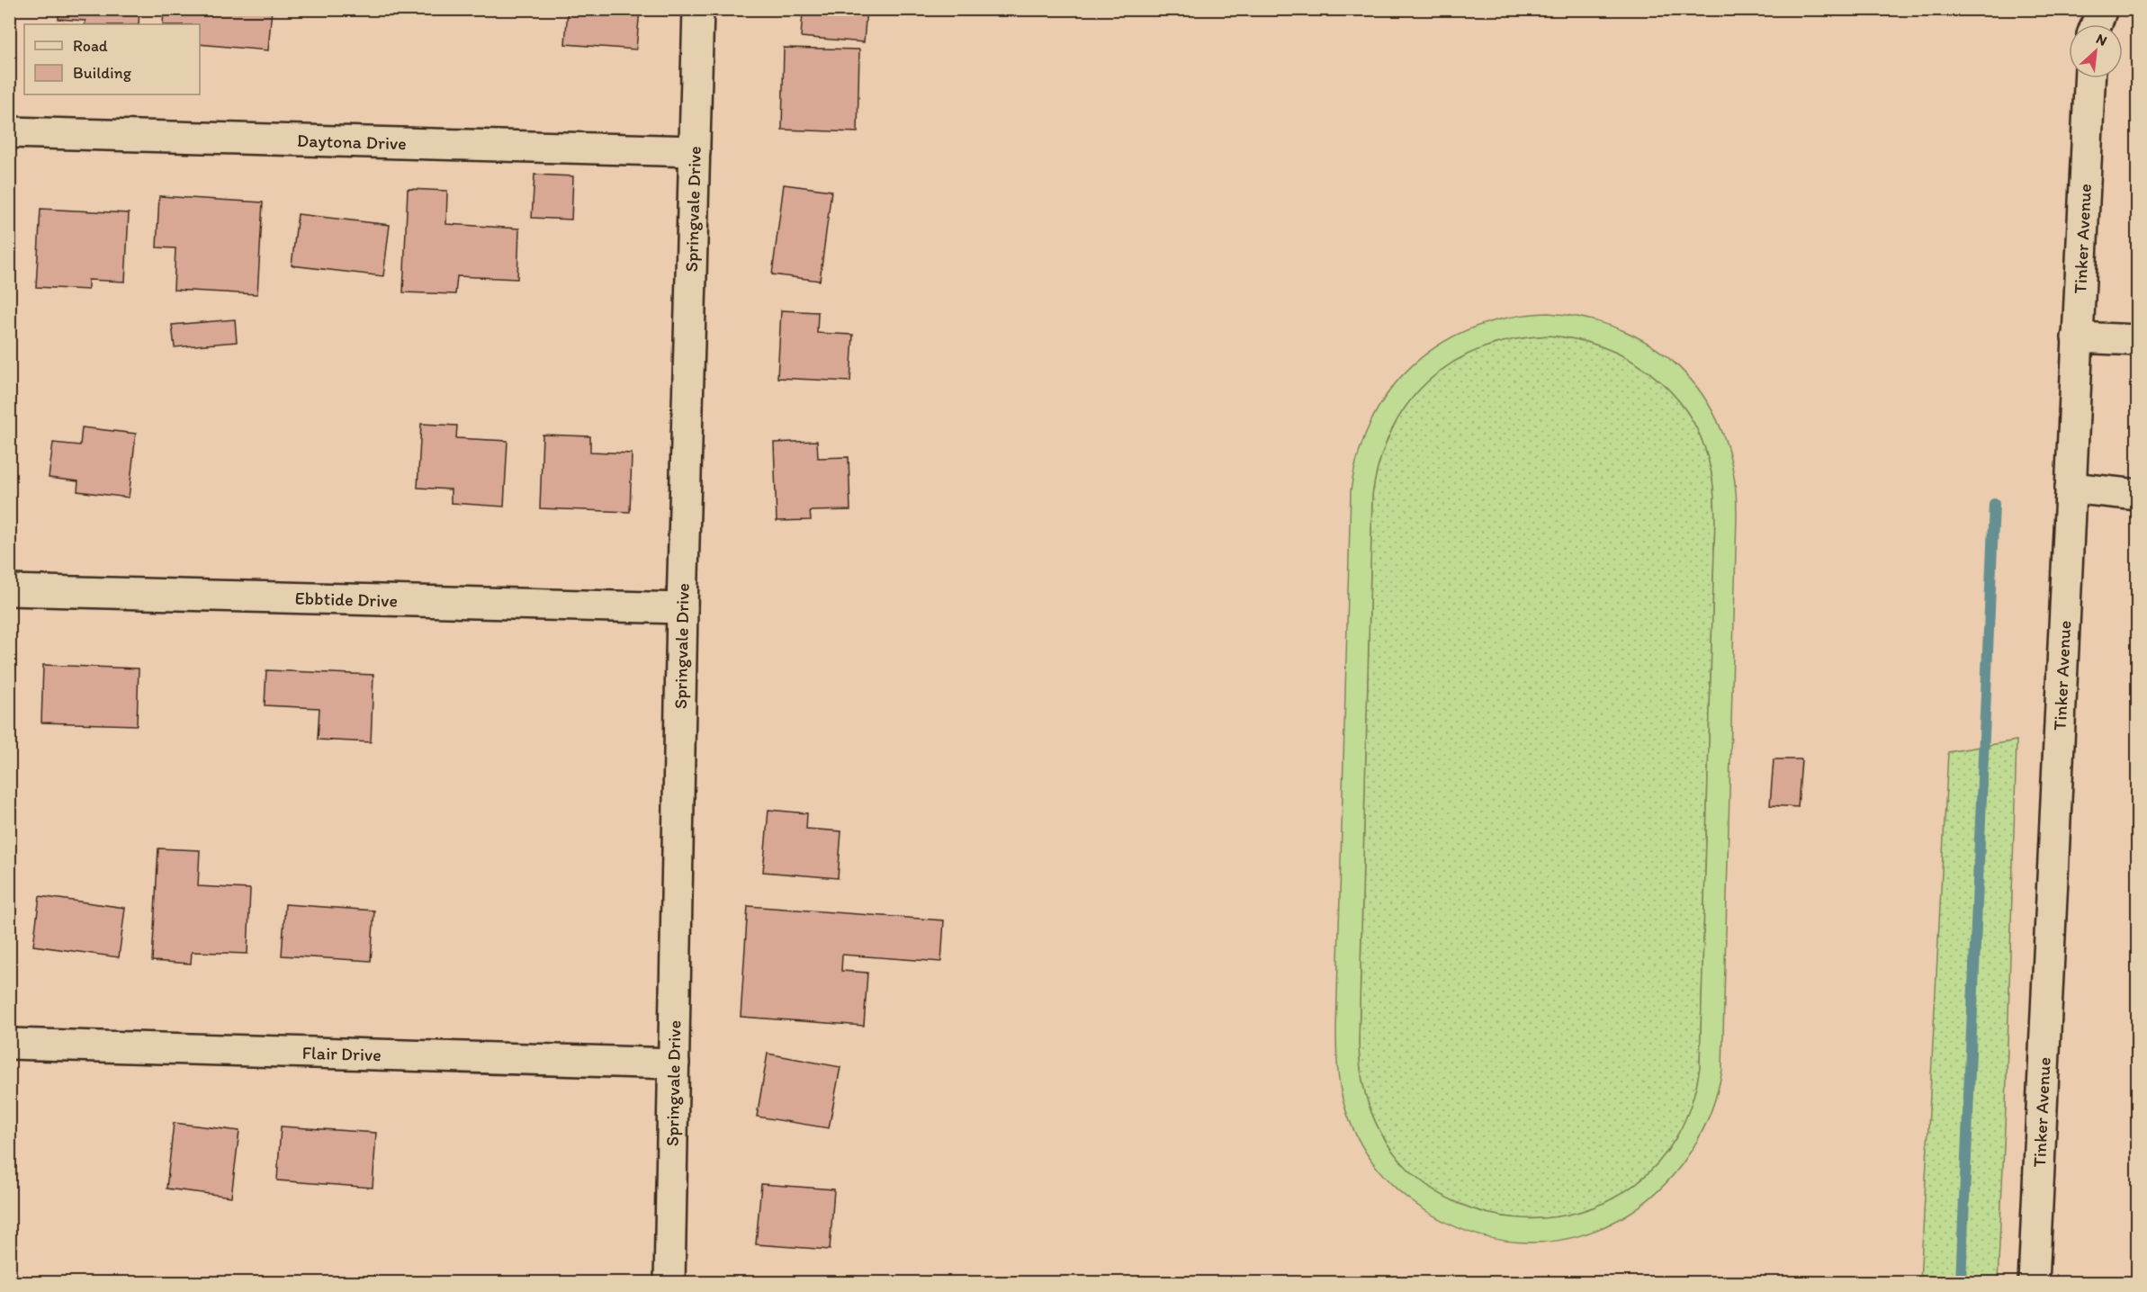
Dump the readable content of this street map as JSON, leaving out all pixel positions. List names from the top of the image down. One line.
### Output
{"streets":{"street":["Daytona Drive","Springvale Drive","Tinker Avenue","Ebbtide Drive","Flair Drive"]},"crossings":[["Daytona Drive","Springvale Drive"],["Springvale Drive","Ebbtide Drive"],["Springvale Drive","Flair Drive"]],"legend":["Road","Building"],"north":"top right"}
